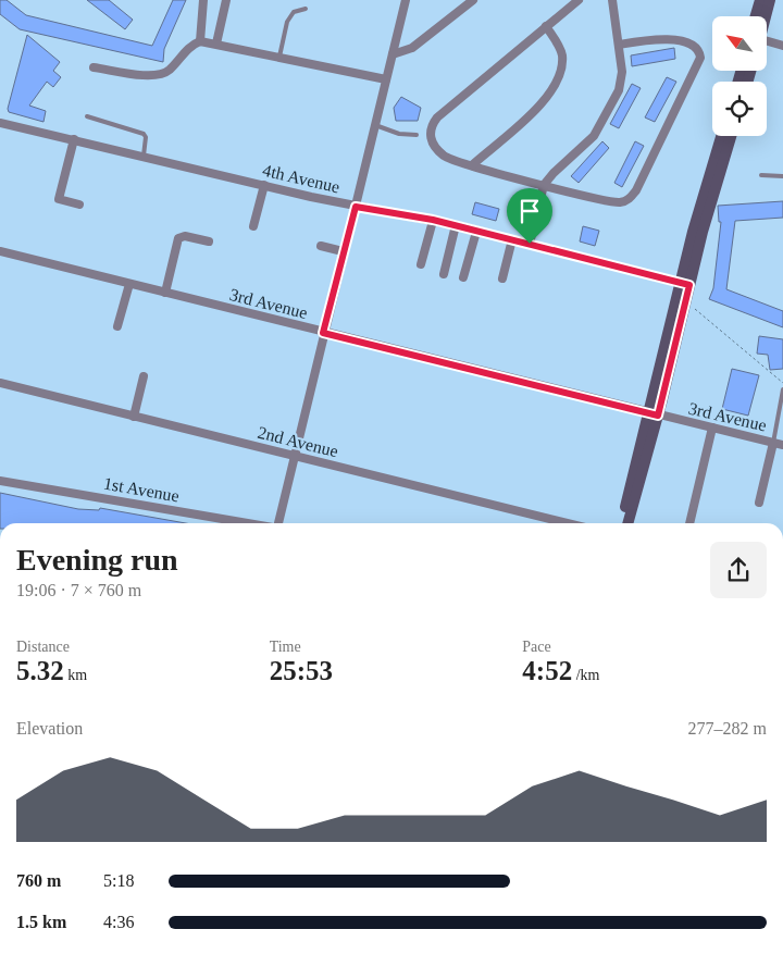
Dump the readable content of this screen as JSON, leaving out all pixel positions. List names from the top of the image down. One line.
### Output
{"streets":{"street":["4th Avenue","3rd Avenue","2nd Avenue","1st Avenue"]},"north":"top left","page":{"heading":["Evening run","19:06 · 7 × 760 m"],"stats":[["Distance","5.32 km"],["Time","25:53"],["Pace","4:52 /km"]],"chart":["Elevation","277–282 m"],"list":[{"name":"760 m","note":"5:18"},{"name":"1.5 km","note":"4:36"}]}}
